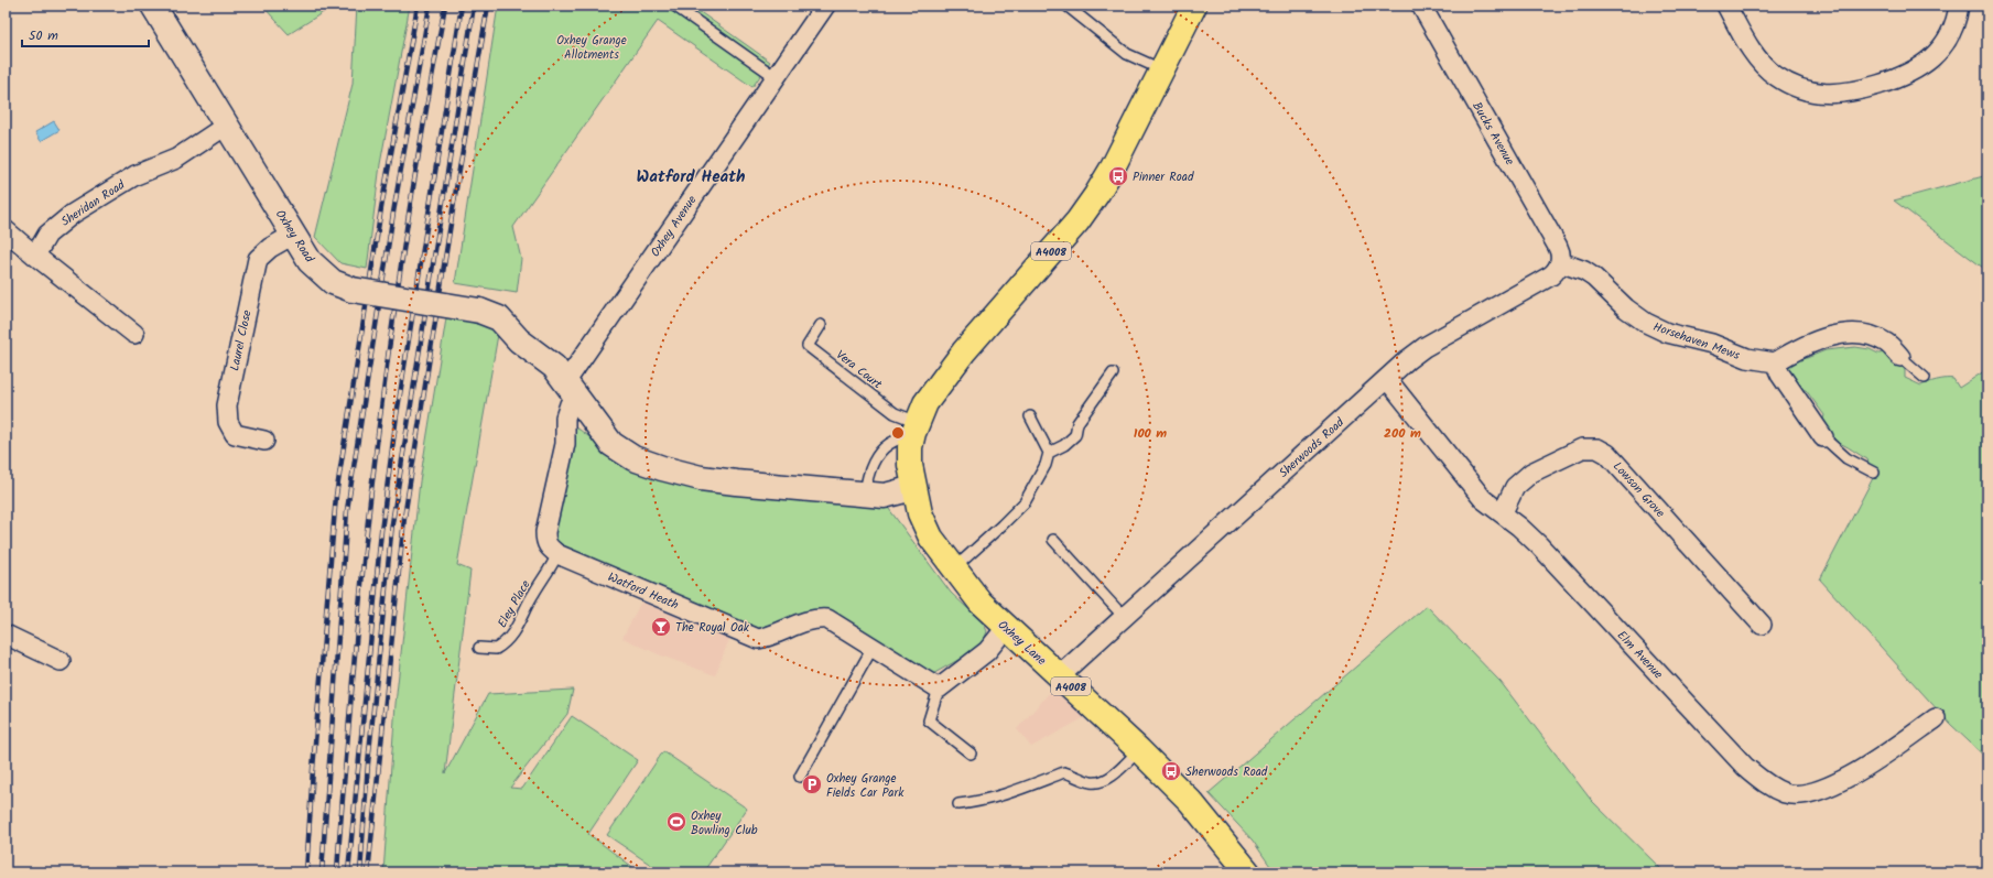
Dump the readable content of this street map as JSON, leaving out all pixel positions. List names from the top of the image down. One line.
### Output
{"streets":{"main road":["A4008","Oxhey Lane"],"street":["Bucks Avenue","Sheridan Road","Oxhey Avenue","Oxhey Road","Laurel Close","Horsehaven Mews","Sherwoods Road","Lowson Grove","Watford Heath","Elm Avenue"],"lane":["Vera Court","Eley Place"]},"crossings":[["Bucks Avenue","Horsehaven Mews"],["Bucks Avenue","Sherwoods Road"],["Sheridan Road","Oxhey Road"],["Oxhey Avenue","Oxhey Road"],["Oxhey Road","Laurel Close"],["A4008","Vera Court"],["A4008","Oxhey Lane"],["Horsehaven Mews","Sherwoods Road"],["Sherwoods Road","Oxhey Lane"],["Sherwoods Road","Elm Avenue"],["Lowson Grove","Elm Avenue"],["Watford Heath","Eley Place"]],"districts":["Watford Heath"],"parks":["Oxhey Grange Allotments"],"places":{"bus stop":["Pinner Road","Sherwoods Road"],"bar":["The Royal Oak"],"parking":["Oxhey Grange Fields Car Park"],"sports":["Oxhey Bowling Club"]},"scale_bar":"50 m","rings":["100 m","200 m"]}
